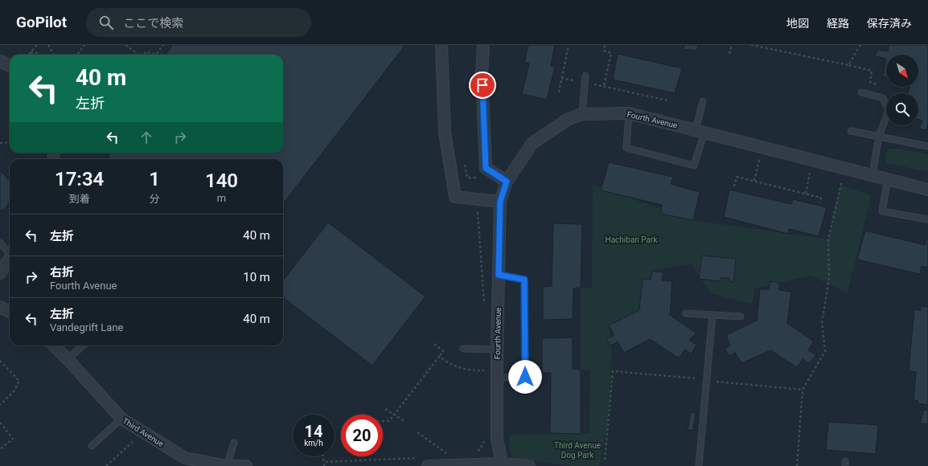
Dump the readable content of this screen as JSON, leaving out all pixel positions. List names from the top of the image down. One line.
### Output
{"streets":{"street":["Fourth Avenue","Third Avenue"]},"parks":["Hachiban Park","Third Avenue Dog Park"],"north":"bottom right","page":{"header":"GoPilot","search":"ここで検索","nav":["地図","経路","保存済み"],"turn":["40 m","左折"],"eta":["17:34","到着","1","分","140","m"],"list":[{"name":"左折","value":"40 m"},{"name":"右折","note":"Fourth Avenue","value":"10 m"},{"name":"左折","note":"Vandegrift Lane","value":"40 m"}],"speed":"14 km/h","limit":"20"}}
